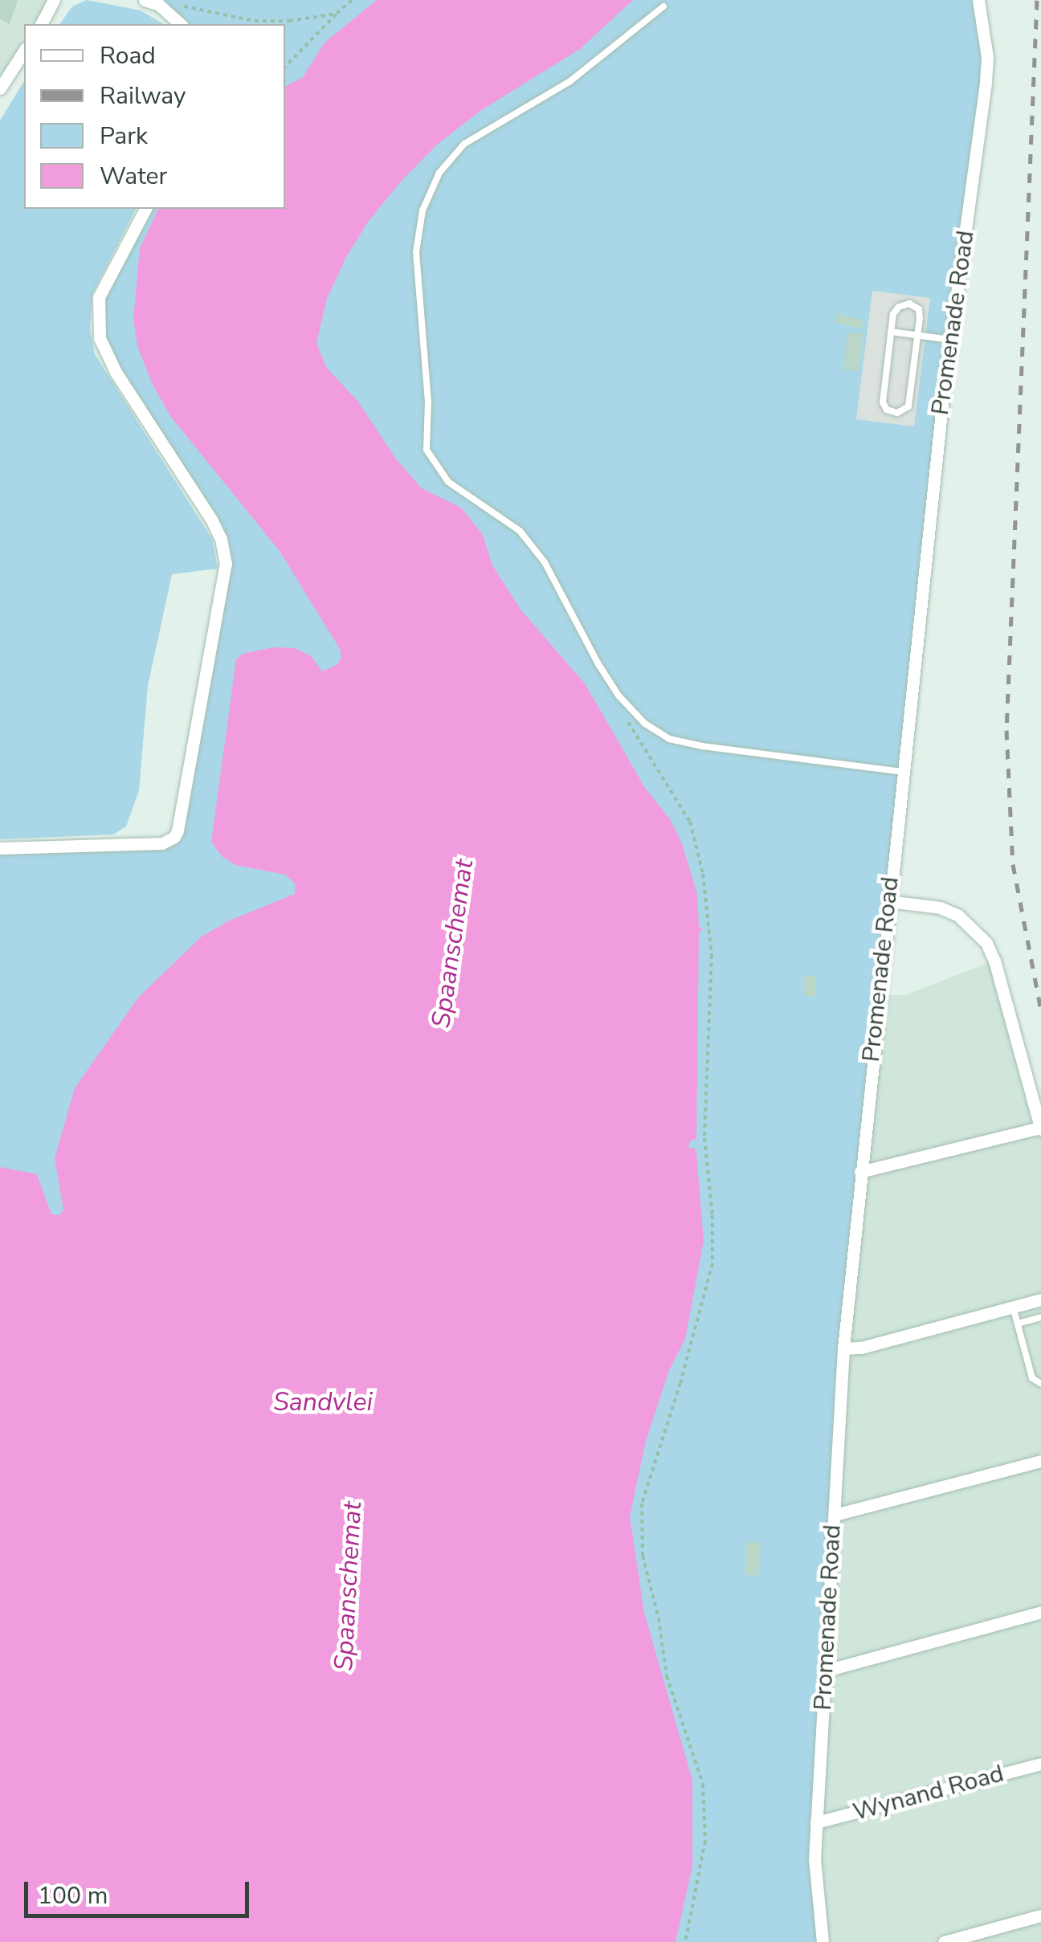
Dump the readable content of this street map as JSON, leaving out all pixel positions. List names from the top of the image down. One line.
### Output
{"streets":{"street":["Promenade Road","Wynand Road"]},"crossings":[["Promenade Road","Wynand Road"]],"water":["Spaanschemat","Sandvlei"],"legend":["Road","Railway","Park","Water"],"scale_bar":"100 m"}
